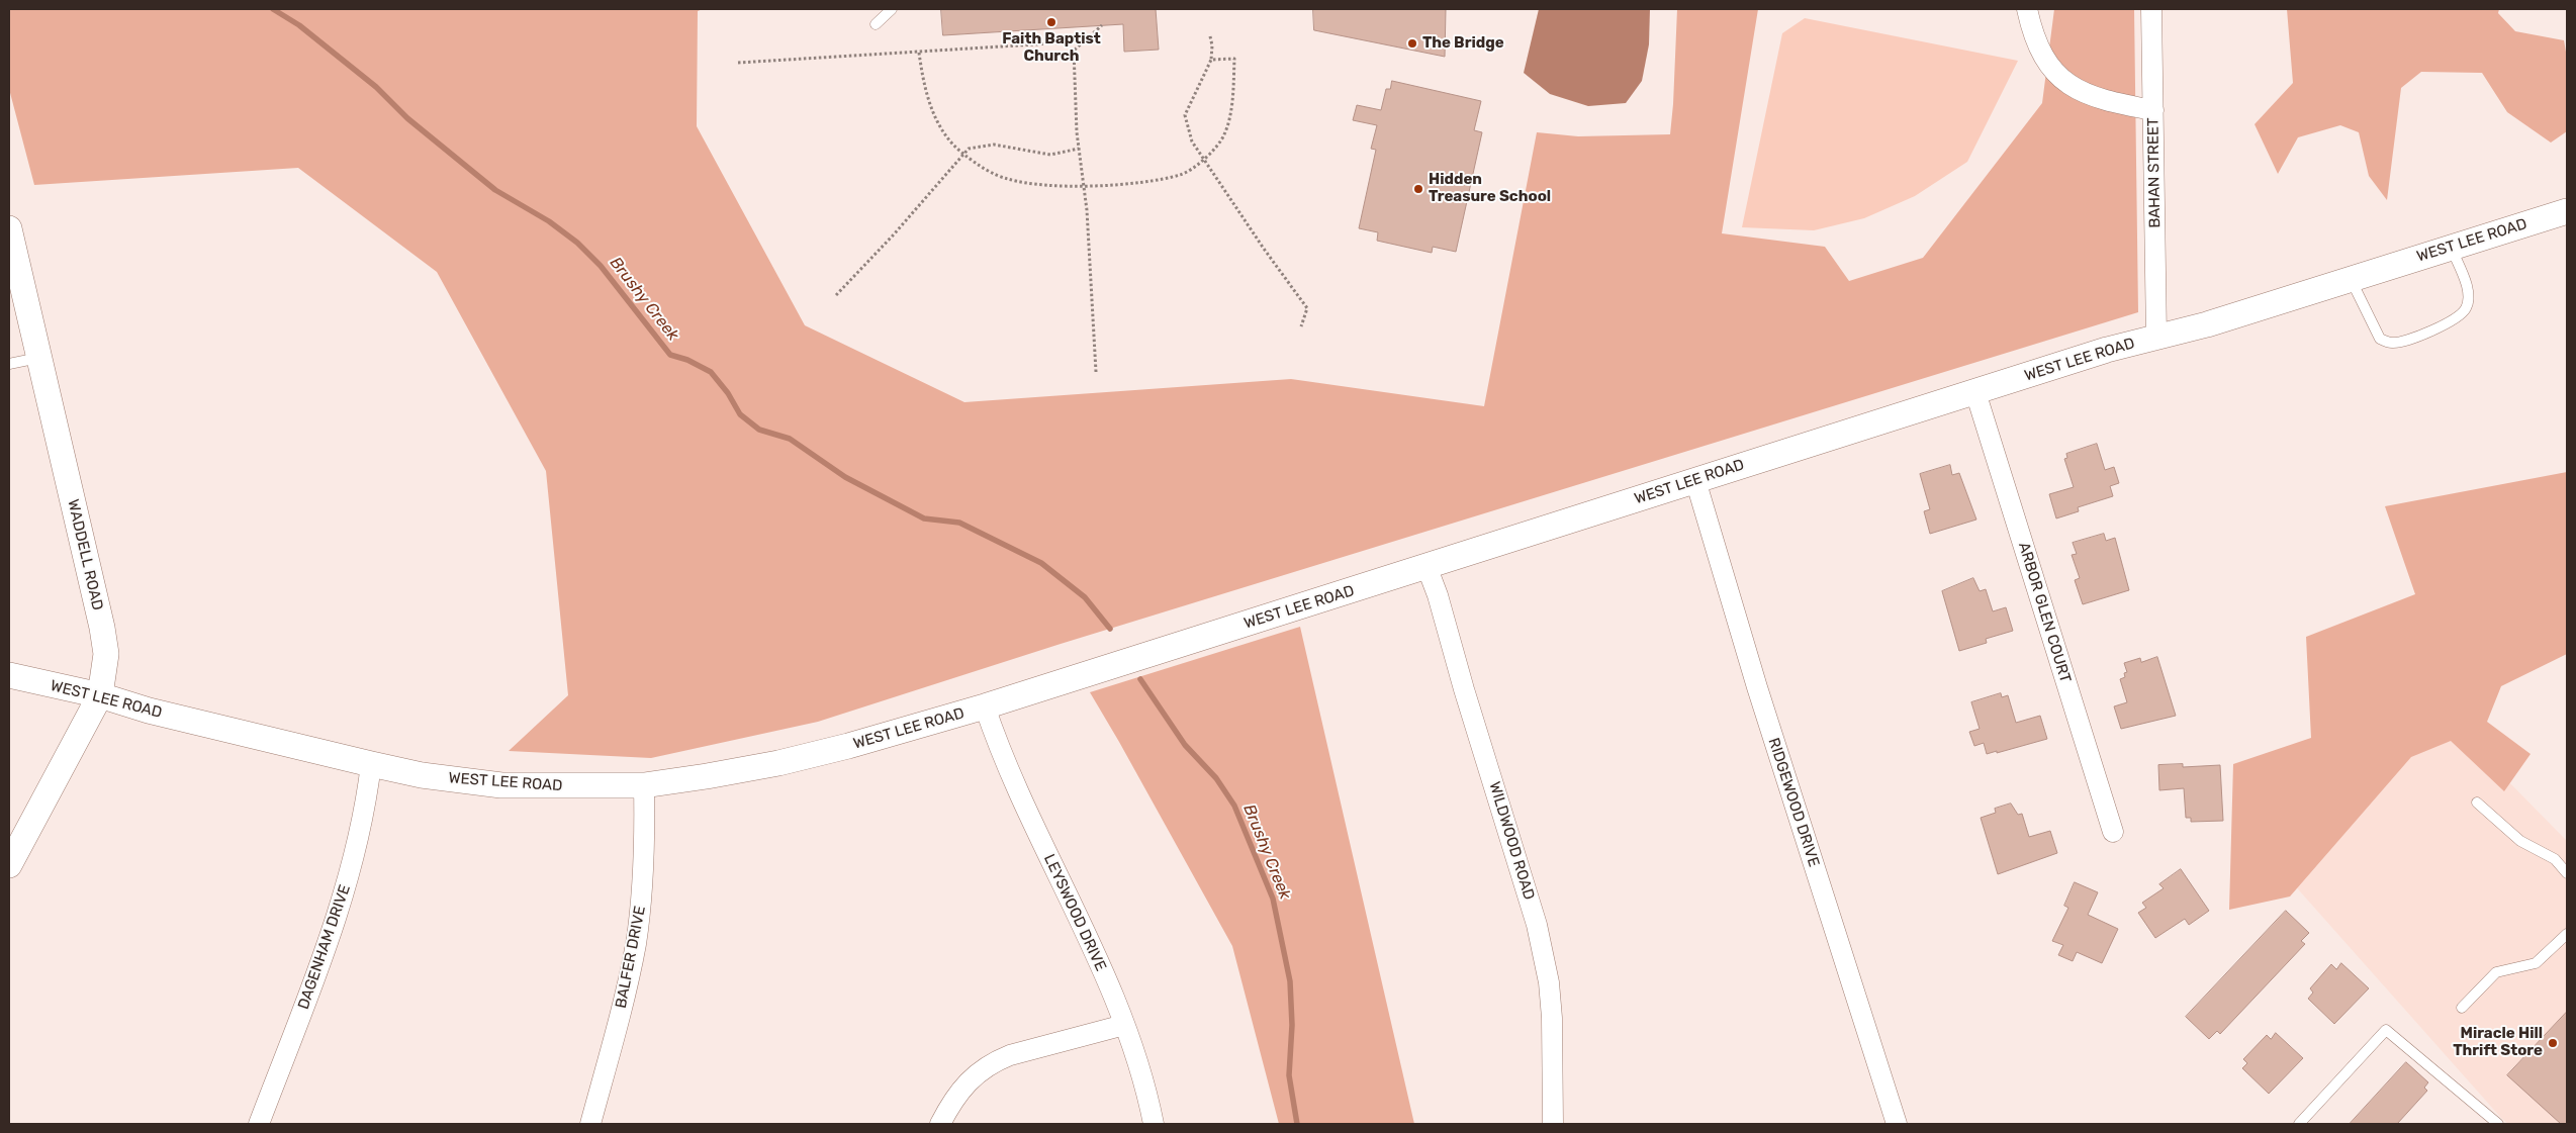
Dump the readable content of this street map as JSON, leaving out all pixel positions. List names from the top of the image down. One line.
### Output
{"streets":{"street":["BAHAN STREET","WEST LEE ROAD","WADDELL ROAD","ARBOR GLEN COURT","RIDGEWOOD DRIVE","WILDWOOD ROAD","LEYSWOOD DRIVE","DAGENHAM DRIVE","BALFER DRIVE"]},"crossings":[["BAHAN STREET","WEST LEE ROAD"],["WEST LEE ROAD","WADDELL ROAD"],["WEST LEE ROAD","ARBOR GLEN COURT"],["WEST LEE ROAD","RIDGEWOOD DRIVE"],["WEST LEE ROAD","WILDWOOD ROAD"],["WEST LEE ROAD","LEYSWOOD DRIVE"],["WEST LEE ROAD","DAGENHAM DRIVE"],["WEST LEE ROAD","BALFER DRIVE"]],"water":["Brushy Creek"],"places":["Faith Baptist Church","The Bridge","Hidden Treasure School","Miracle Hill Thrift Store"]}
